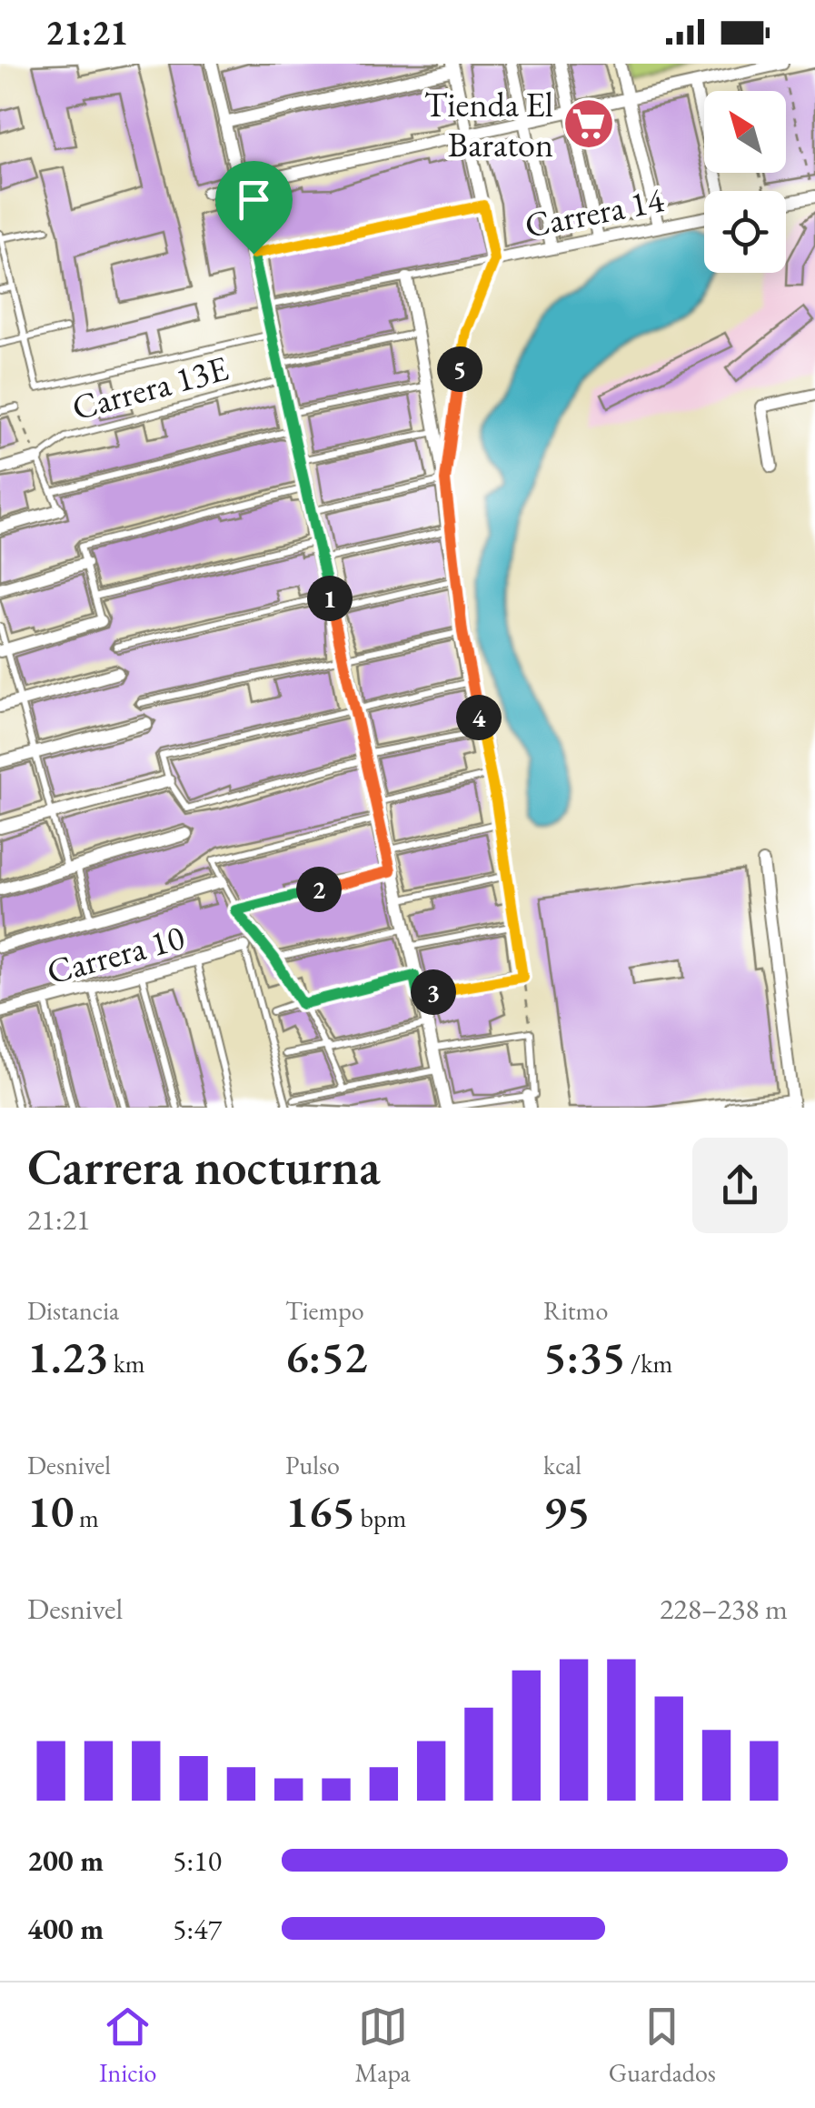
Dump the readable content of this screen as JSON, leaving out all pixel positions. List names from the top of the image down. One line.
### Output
{"streets":{"street":["Carrera 14","Carrera 10"],"lane":["Carrera 13E"]},"places":{"supermarket":["Tienda El Baraton"]},"north":"top left","page":{"status":"21:21","pins":["5","1","4","2","3"],"heading":["Carrera nocturna","21:21"],"stats":[["Distancia","1.23 km"],["Tiempo","6:52"],["Ritmo","5:35 /km"],["Desnivel","10 m"],["Pulso","165 bpm"],["kcal","95"]],"chart":["Desnivel","228–238 m"],"list":[{"name":"200 m","note":"5:10"},{"name":"400 m","note":"5:47"}],"tabs":["Inicio","Mapa","Guardados"]}}
